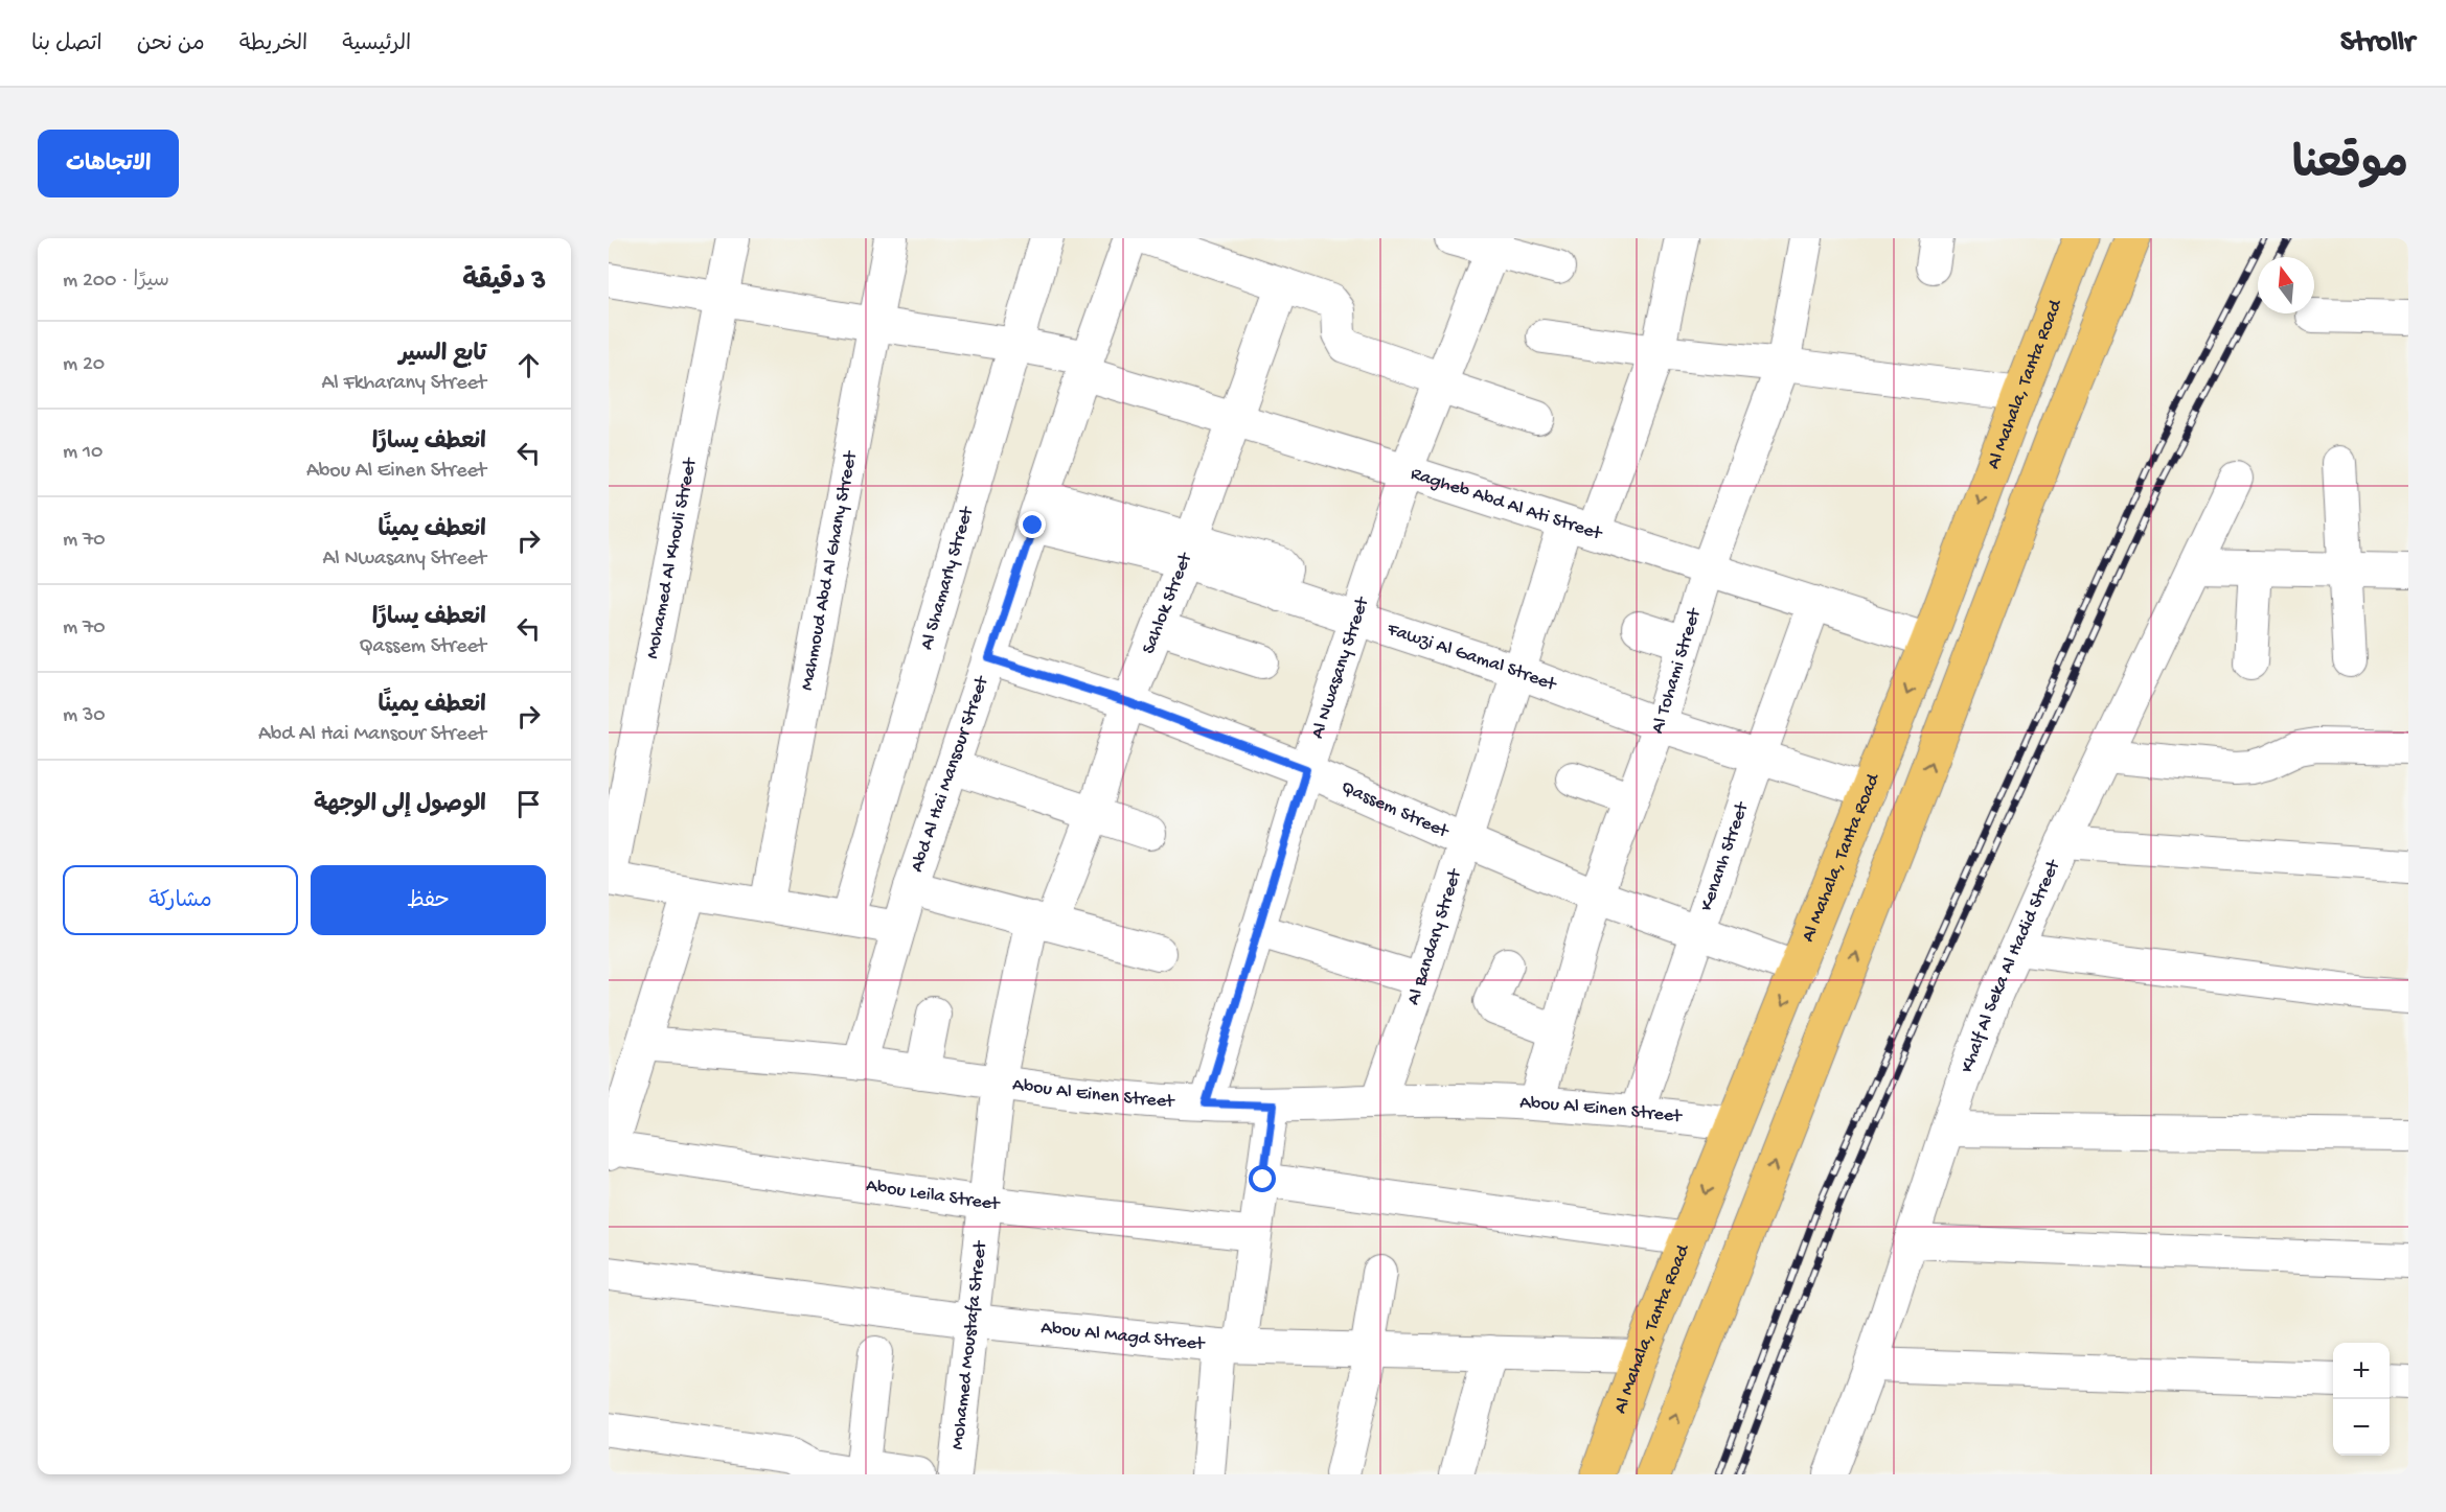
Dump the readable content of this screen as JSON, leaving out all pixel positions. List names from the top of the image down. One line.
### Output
{"streets":{"main road":["Al Mahala, Tanta Road"],"street":["Ragheb Abd Al Ati Street","Mohamed Al Khouli Street","Mahmoud Abd Al Ghany Street","Al Shamarly Street","Sahlok Street","Fawzi Al Gamal Street","Al Nwasany Street","Al Tohami Street","Abd Al Hai Mansour Street","Qassem Street","Kenanh Street","Al Bandary Street","Khalf Al Seka Al Hadid Street","Abou Al Einen Street","Abou Leila Street","Abou Al Magd Street","Mohamed Moustafa Street"]},"crossings":[["Al Mahala, Tanta Road","Ragheb Abd Al Ati Street"],["Al Mahala, Tanta Road","Fawzi Al Gamal Street"],["Al Mahala, Tanta Road","Qassem Street"],["Al Mahala, Tanta Road","Abou Al Einen Street"],["Al Mahala, Tanta Road","Abou Al Magd Street"],["Ragheb Abd Al Ati Street","Mohamed Al Khouli Street"],["Ragheb Abd Al Ati Street","Mahmoud Abd Al Ghany Street"],["Ragheb Abd Al Ati Street","Al Shamarly Street"],["Ragheb Abd Al Ati Street","Sahlok Street"],["Ragheb Abd Al Ati Street","Al Nwasany Street"],["Ragheb Abd Al Ati Street","Al Tohami Street"],["Ragheb Abd Al Ati Street","Abd Al Hai Mansour Street"],["Ragheb Abd Al Ati Street","Kenanh Street"],["Ragheb Abd Al Ati Street","Al Bandary Street"],["Sahlok Street","Fawzi Al Gamal Street"],["Sahlok Street","Qassem Street"],["Sahlok Street","Mohamed Moustafa Street"],["Fawzi Al Gamal Street","Al Nwasany Street"],["Fawzi Al Gamal Street","Al Tohami Street"],["Fawzi Al Gamal Street","Abd Al Hai Mansour Street"],["Fawzi Al Gamal Street","Kenanh Street"],["Fawzi Al Gamal Street","Al Bandary Street"],["Al Nwasany Street","Qassem Street"],["Al Nwasany Street","Abou Al Einen Street"],["Al Tohami Street","Qassem Street"],["Al Tohami Street","Abou Al Einen Street"],["Abd Al Hai Mansour Street","Qassem Street"],["Abd Al Hai Mansour Street","Abou Al Einen Street"],["Qassem Street","Kenanh Street"],["Qassem Street","Al Bandary Street"],["Kenanh Street","Abou Al Einen Street"],["Al Bandary Street","Abou Al Einen Street"],["Abou Al Einen Street","Mohamed Moustafa Street"],["Abou Leila Street","Mohamed Moustafa Street"],["Abou Al Magd Street","Mohamed Moustafa Street"]],"north":"top","page":{"header":"Strollr","nav":["الرئيسية","الخريطة","من نحن","اتصل بنا"],"title":"موقعنا","buttons":["الاتجاهات",["حفظ","مشاركة"]],"heading":["3 دقيقة","سيرًا · 200 m"],"list":[["تابع السير","Al Fkharany Street","20 m"],["انعطف يسارًا","Abou Al Einen Street","10 m"],["انعطف يمينًا","Al Nwasany Street","70 m"],["انعطف يسارًا","Qassem Street","70 m"],["انعطف يمينًا","Abd Al Hai Mansour Street","30 m"],"الوصول إلى الوجهة"],"map_buttons":["+","−"]}}
